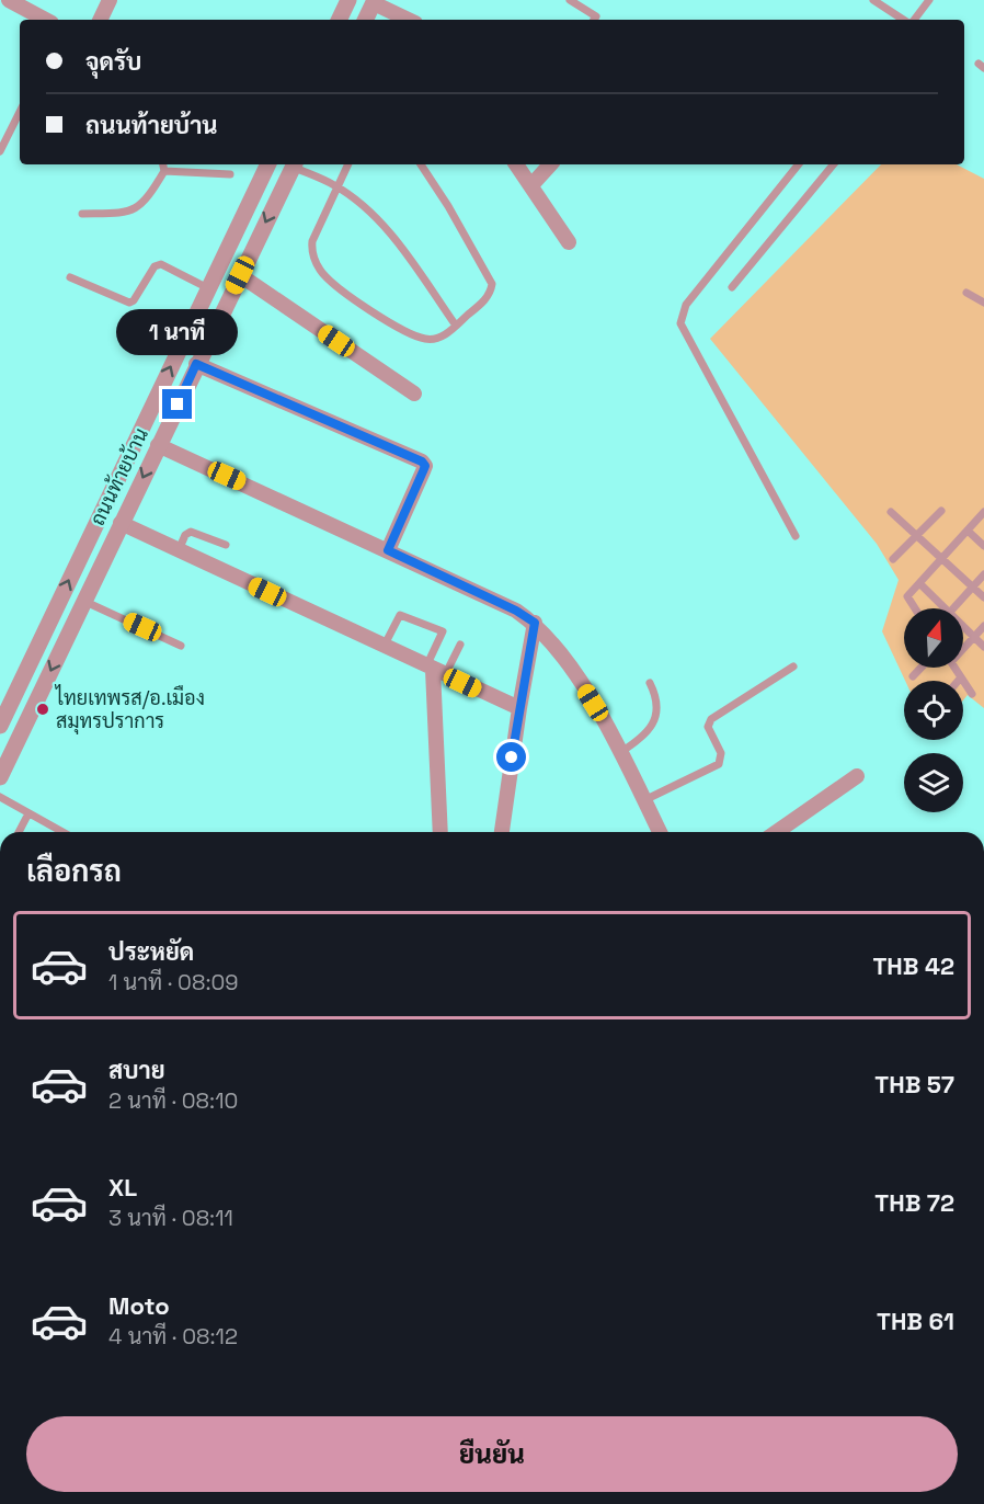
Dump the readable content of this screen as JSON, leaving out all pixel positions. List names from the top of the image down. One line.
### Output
{"streets":{"street":["ถนนท้ายบ้าน"]},"places":["ไทยเทพรส/อ.เมือง สมุทรปราการ"],"north":"top","page":{"banner":["จุดรับ","ถนนท้ายบ้าน"],"bubble":"1 นาที","heading":"เลือกรถ","list":[{"name":"ประหยัด","note":"1 นาที · 08:09","value":"THB 42"},{"name":"สบาย","note":"2 นาที · 08:10","value":"THB 57"},{"name":"XL","note":"3 นาที · 08:11","value":"THB 72"},{"name":"Moto","note":"4 นาที · 08:12","value":"THB 61"}],"buttons":"ยืนยัน"}}
